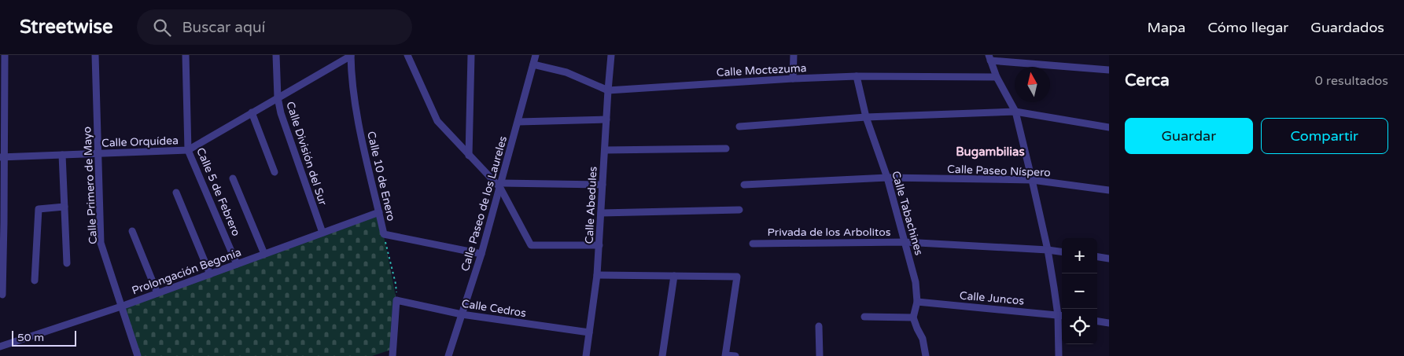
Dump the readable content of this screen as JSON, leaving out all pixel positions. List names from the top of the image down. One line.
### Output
{"streets":{"street":["Calle Moctezuma","Calle Orquídea","Calle División del Sur","Calle Paseo Níspero","Calle 10 de Enero","Calle Primero de Mayo","Calle 5 de Febrero","Calle Paseo de los Laureles","Calle Abedules","Calle Tabachines","Privada de los Arbolitos","Prolongación Begonia","Calle Juncos","Calle Cedros"]},"crossings":[["Calle Moctezuma","Calle Paseo de los Laureles"],["Calle Moctezuma","Calle Abedules"],["Calle Moctezuma","Calle Tabachines"],["Calle Orquídea","Calle División del Sur"],["Calle Orquídea","Calle 10 de Enero"],["Calle Orquídea","Calle Primero de Mayo"],["Calle Orquídea","Calle 5 de Febrero"],["Calle División del Sur","Prolongación Begonia"],["Calle Paseo Níspero","Calle Tabachines"],["Calle 10 de Enero","Prolongación Begonia"],["Calle 10 de Enero","Calle Cedros"],["Calle Primero de Mayo","Prolongación Begonia"],["Calle 5 de Febrero","Prolongación Begonia"],["Calle Paseo de los Laureles","Calle Cedros"],["Calle Abedules","Calle Cedros"],["Calle Tabachines","Privada de los Arbolitos"],["Calle Tabachines","Calle Juncos"]],"districts":["Bugambilias"],"scale_bar":"50 m","north":"top","page":{"header":"Streetwise","search":"Buscar aquí","nav":["Mapa","Cómo llegar","Guardados"],"heading":["Cerca","0 resultados"],"buttons":["Guardar","Compartir"],"map_buttons":["+","−"],"scale":"50 m"}}
